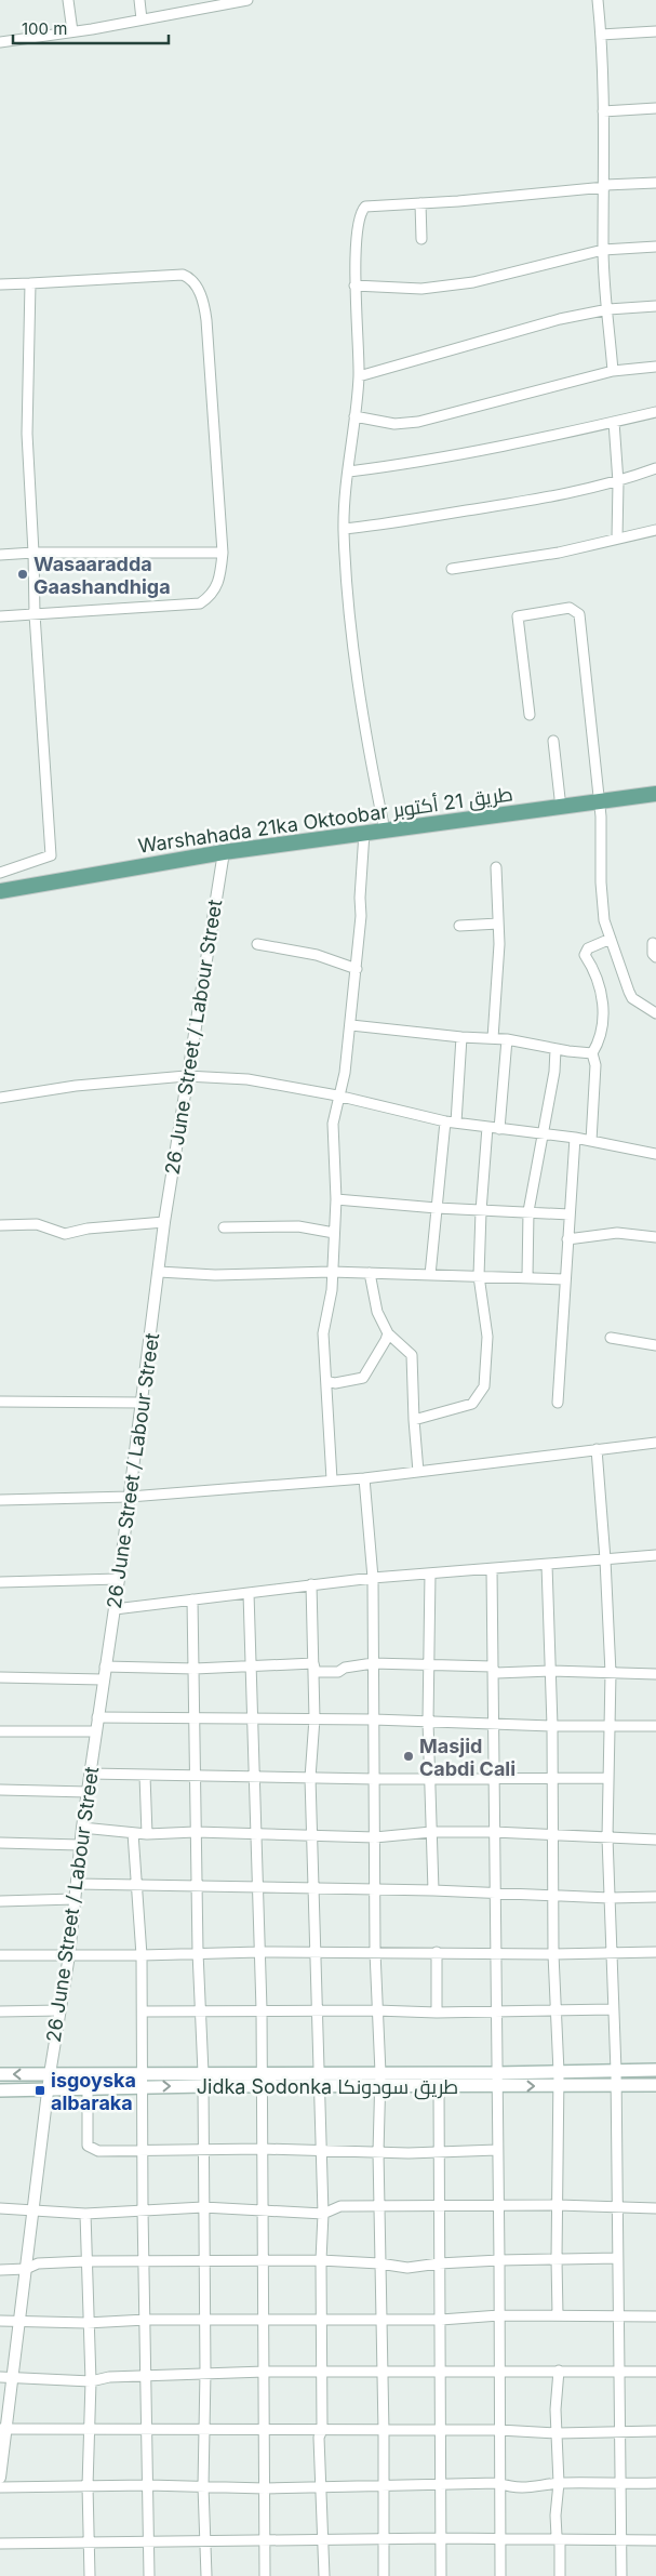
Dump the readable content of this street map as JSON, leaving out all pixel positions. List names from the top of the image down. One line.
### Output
{"streets":{"main road":["Warshahada 21ka Oktoobar طريق 21 أكتوبر","Jidka Sodonka طريق سودونكا"],"street":["26 June Street / Labour Street"]},"crossings":[["Warshahada 21ka Oktoobar طريق 21 أكتوبر","26 June Street / Labour Street"],["26 June Street / Labour Street","Jidka Sodonka طريق سودونكا"]],"places":{"other":["Wasaaradda Gaashandhiga","Masjid Cabdi Cali"],"transit":["isgoyska albaraka"]},"scale_bar":"100 m"}
